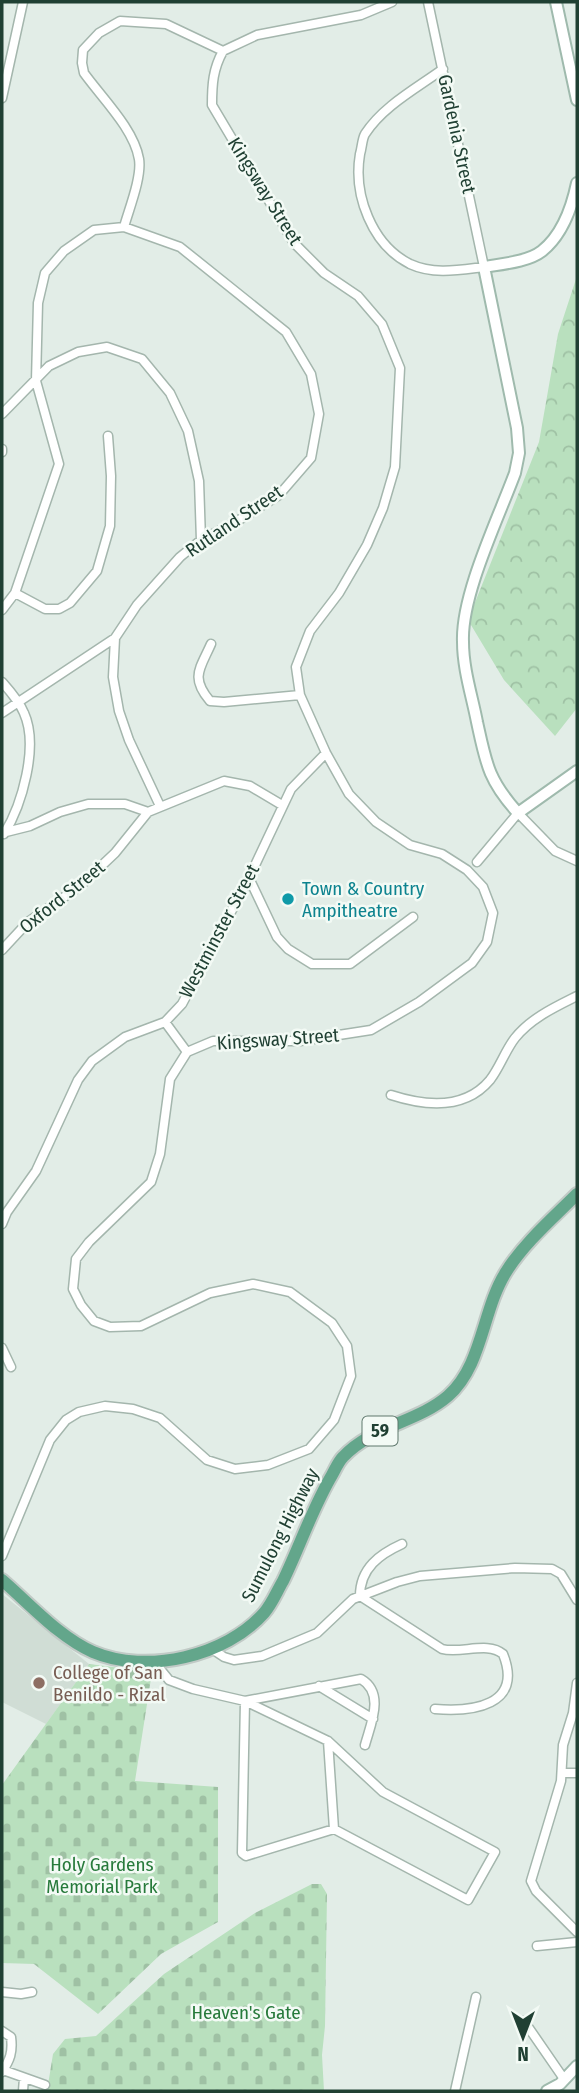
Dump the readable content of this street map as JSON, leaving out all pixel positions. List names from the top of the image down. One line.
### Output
{"streets":{"main road":["59","Sumulong Highway"],"street":["Gardenia Street","Kingsway Street","Rutland Street","Oxford Street","Westminster Street"]},"crossings":[["Kingsway Street","Westminster Street"]],"parks":["Holy Gardens Memorial Park","Heaven's Gate"],"places":["Town & Country Ampitheatre","College of San Benildo - Rizal"],"north":"bottom"}
